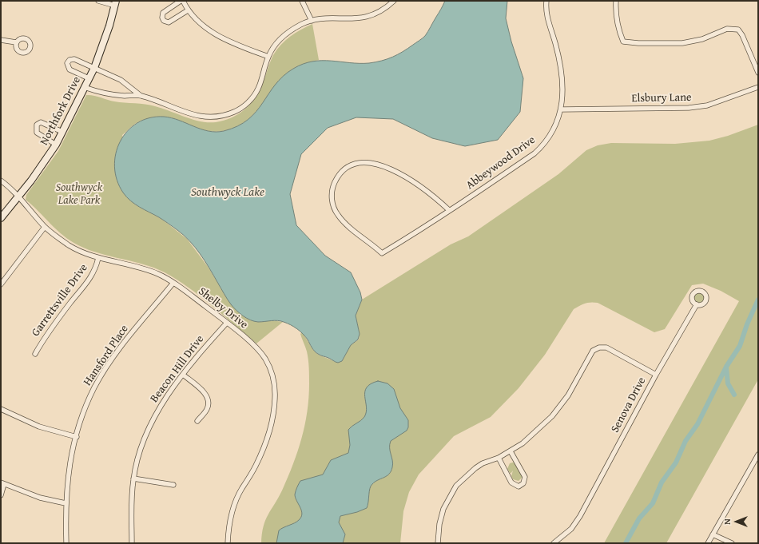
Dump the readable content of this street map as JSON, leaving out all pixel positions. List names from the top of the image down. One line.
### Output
{"streets":{"street":["Elsbury Lane","Northfork Drive","Abbeywood Drive","Garrettsville Drive","Shelby Drive","Hansford Place","Beacon Hill Drive","Senova Drive"]},"crossings":[["Elsbury Lane","Abbeywood Drive"],["Northfork Drive","Shelby Drive"],["Garrettsville Drive","Shelby Drive"],["Shelby Drive","Hansford Place"],["Shelby Drive","Beacon Hill Drive"]],"water":["Southwyck Lake"],"parks":["Southwyck Lake Park"],"north":"left"}
